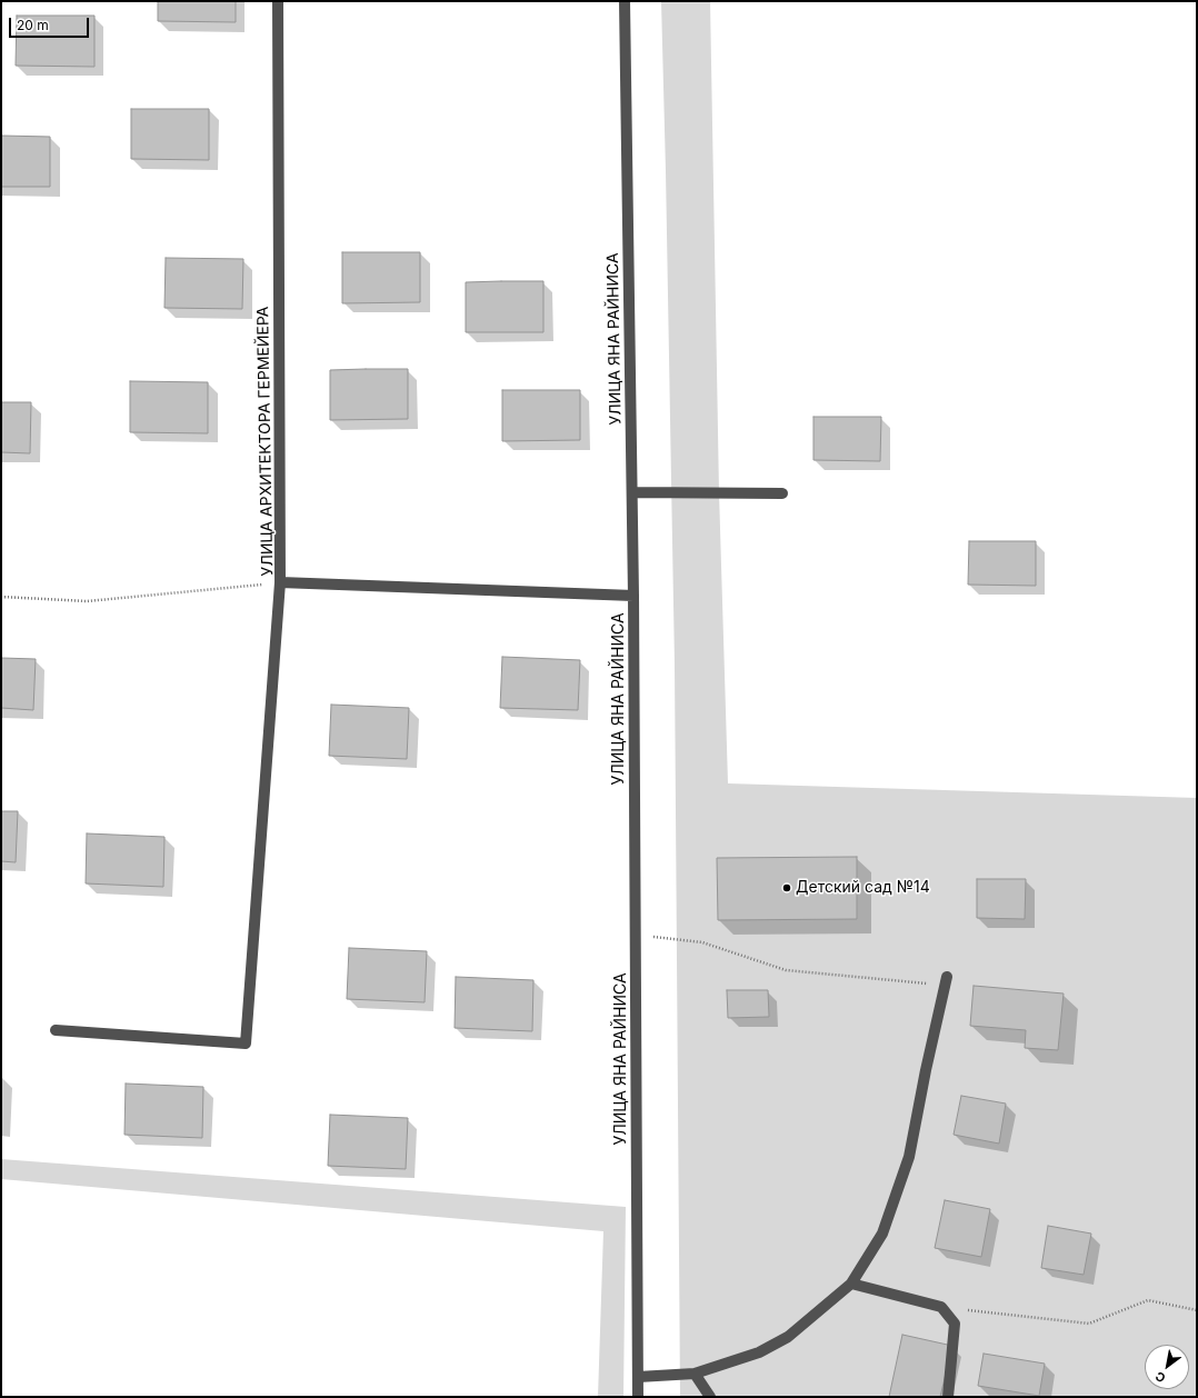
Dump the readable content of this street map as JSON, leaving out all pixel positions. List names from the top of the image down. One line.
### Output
{"streets":{"street":["УЛИЦА ЯНА РАЙНИСА","УЛИЦА АРХИТЕКТОРА ГЕРМЕЙЕРА"]},"crossings":[["УЛИЦА ЯНА РАЙНИСА","УЛИЦА АРХИТЕКТОРА ГЕРМЕЙЕРА"]],"places":["Детский сад №14"],"scale_bar":"20 m","north":"bottom left"}
